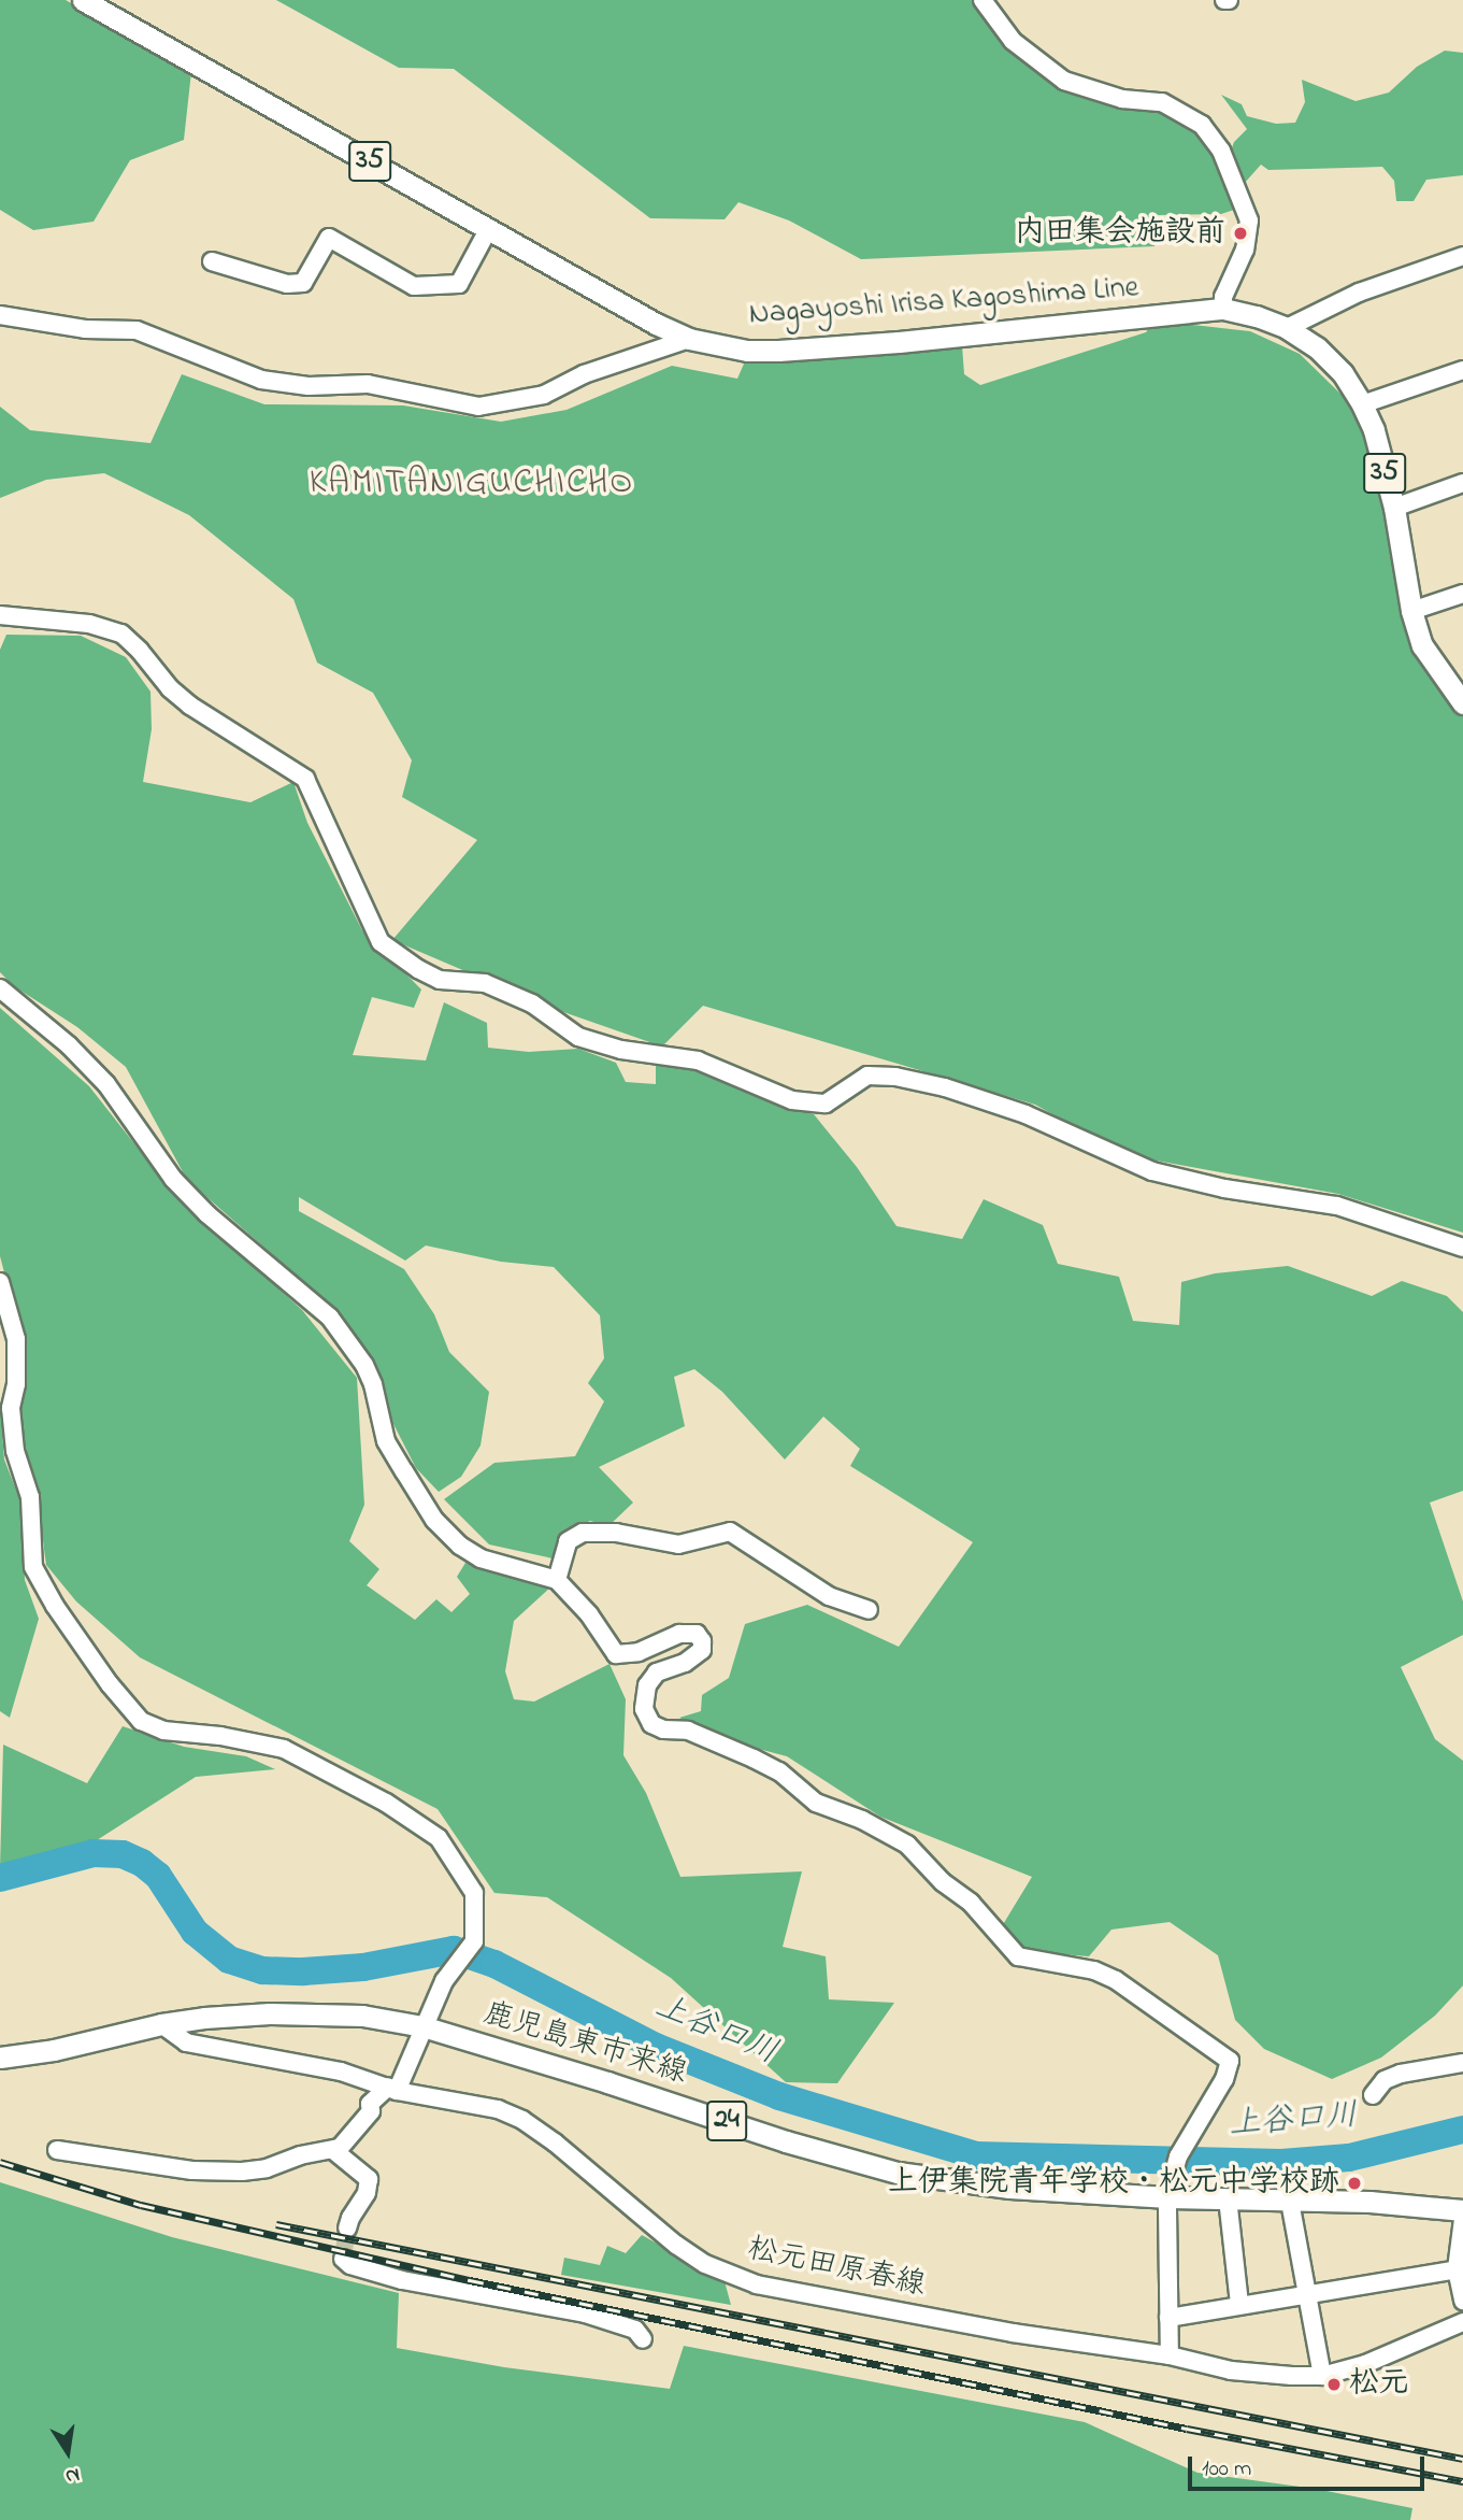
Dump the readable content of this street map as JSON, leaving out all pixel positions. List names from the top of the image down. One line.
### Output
{"streets":{"main road":["35","Nagayoshi Irisa Kagoshima Line","鹿児島東市来線","24"],"street":["松元田原春線"]},"crossings":[["鹿児島東市来線","松元田原春線"]],"districts":["KAMITANIGUCHICHO"],"water":["上谷口川"],"places":["内田集会施設前","上伊集院青年学校・松元中学校跡","松元"],"scale_bar":"100 m","north":"bottom"}
